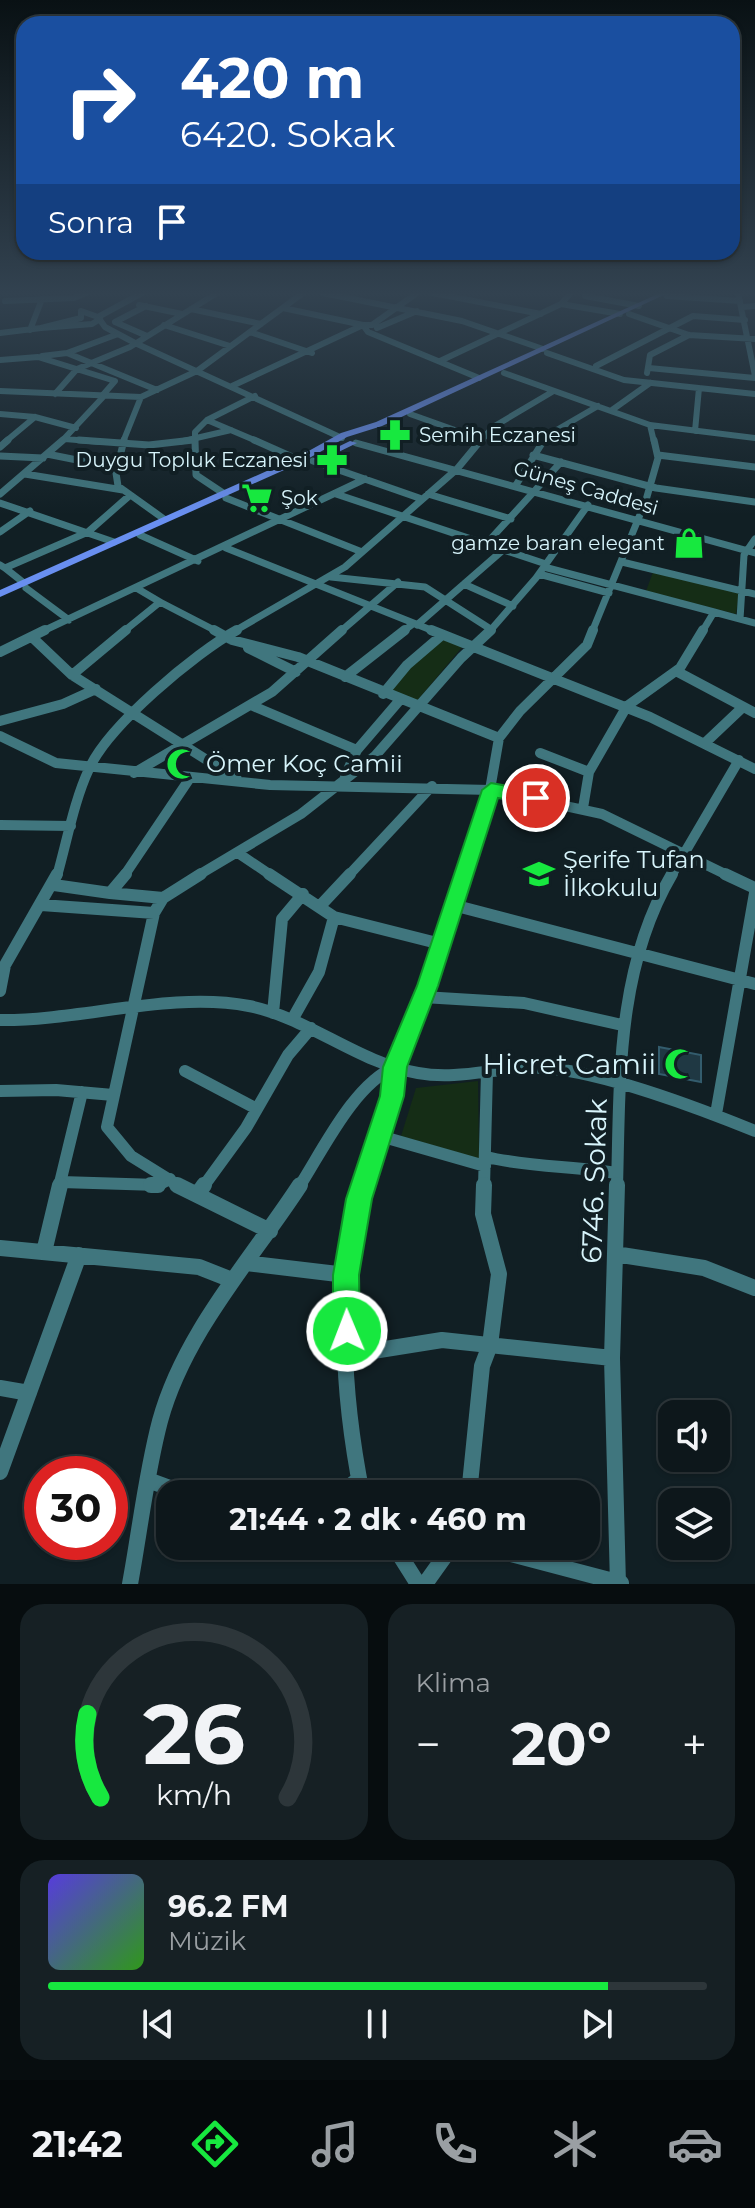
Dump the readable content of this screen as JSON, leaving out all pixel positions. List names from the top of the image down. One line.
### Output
{"streets":{"street":["Güneş Caddesi","6746. Sokak"]},"places":{"pharmacy":["Semih Eczanesi","Duygu Topluk Eczanesi"],"supermarket":["Şok"],"shop":["gamze baran elegant"],"mosque":["Ömer Koç Camii","Hicret Camii"],"school or university":["Şerife Tufan İlkokulu"]},"page":{"turn":["420 m","6420. Sokak"],"then":"Sonra","limit":"30","trip":"21:44 · 2 dk · 460 m","tile":"Klima","heat":["−","20°","+"],"song":["96.2 FM","Müzik"],"tabs":"21:42","gauge":["26","km/h"]}}
